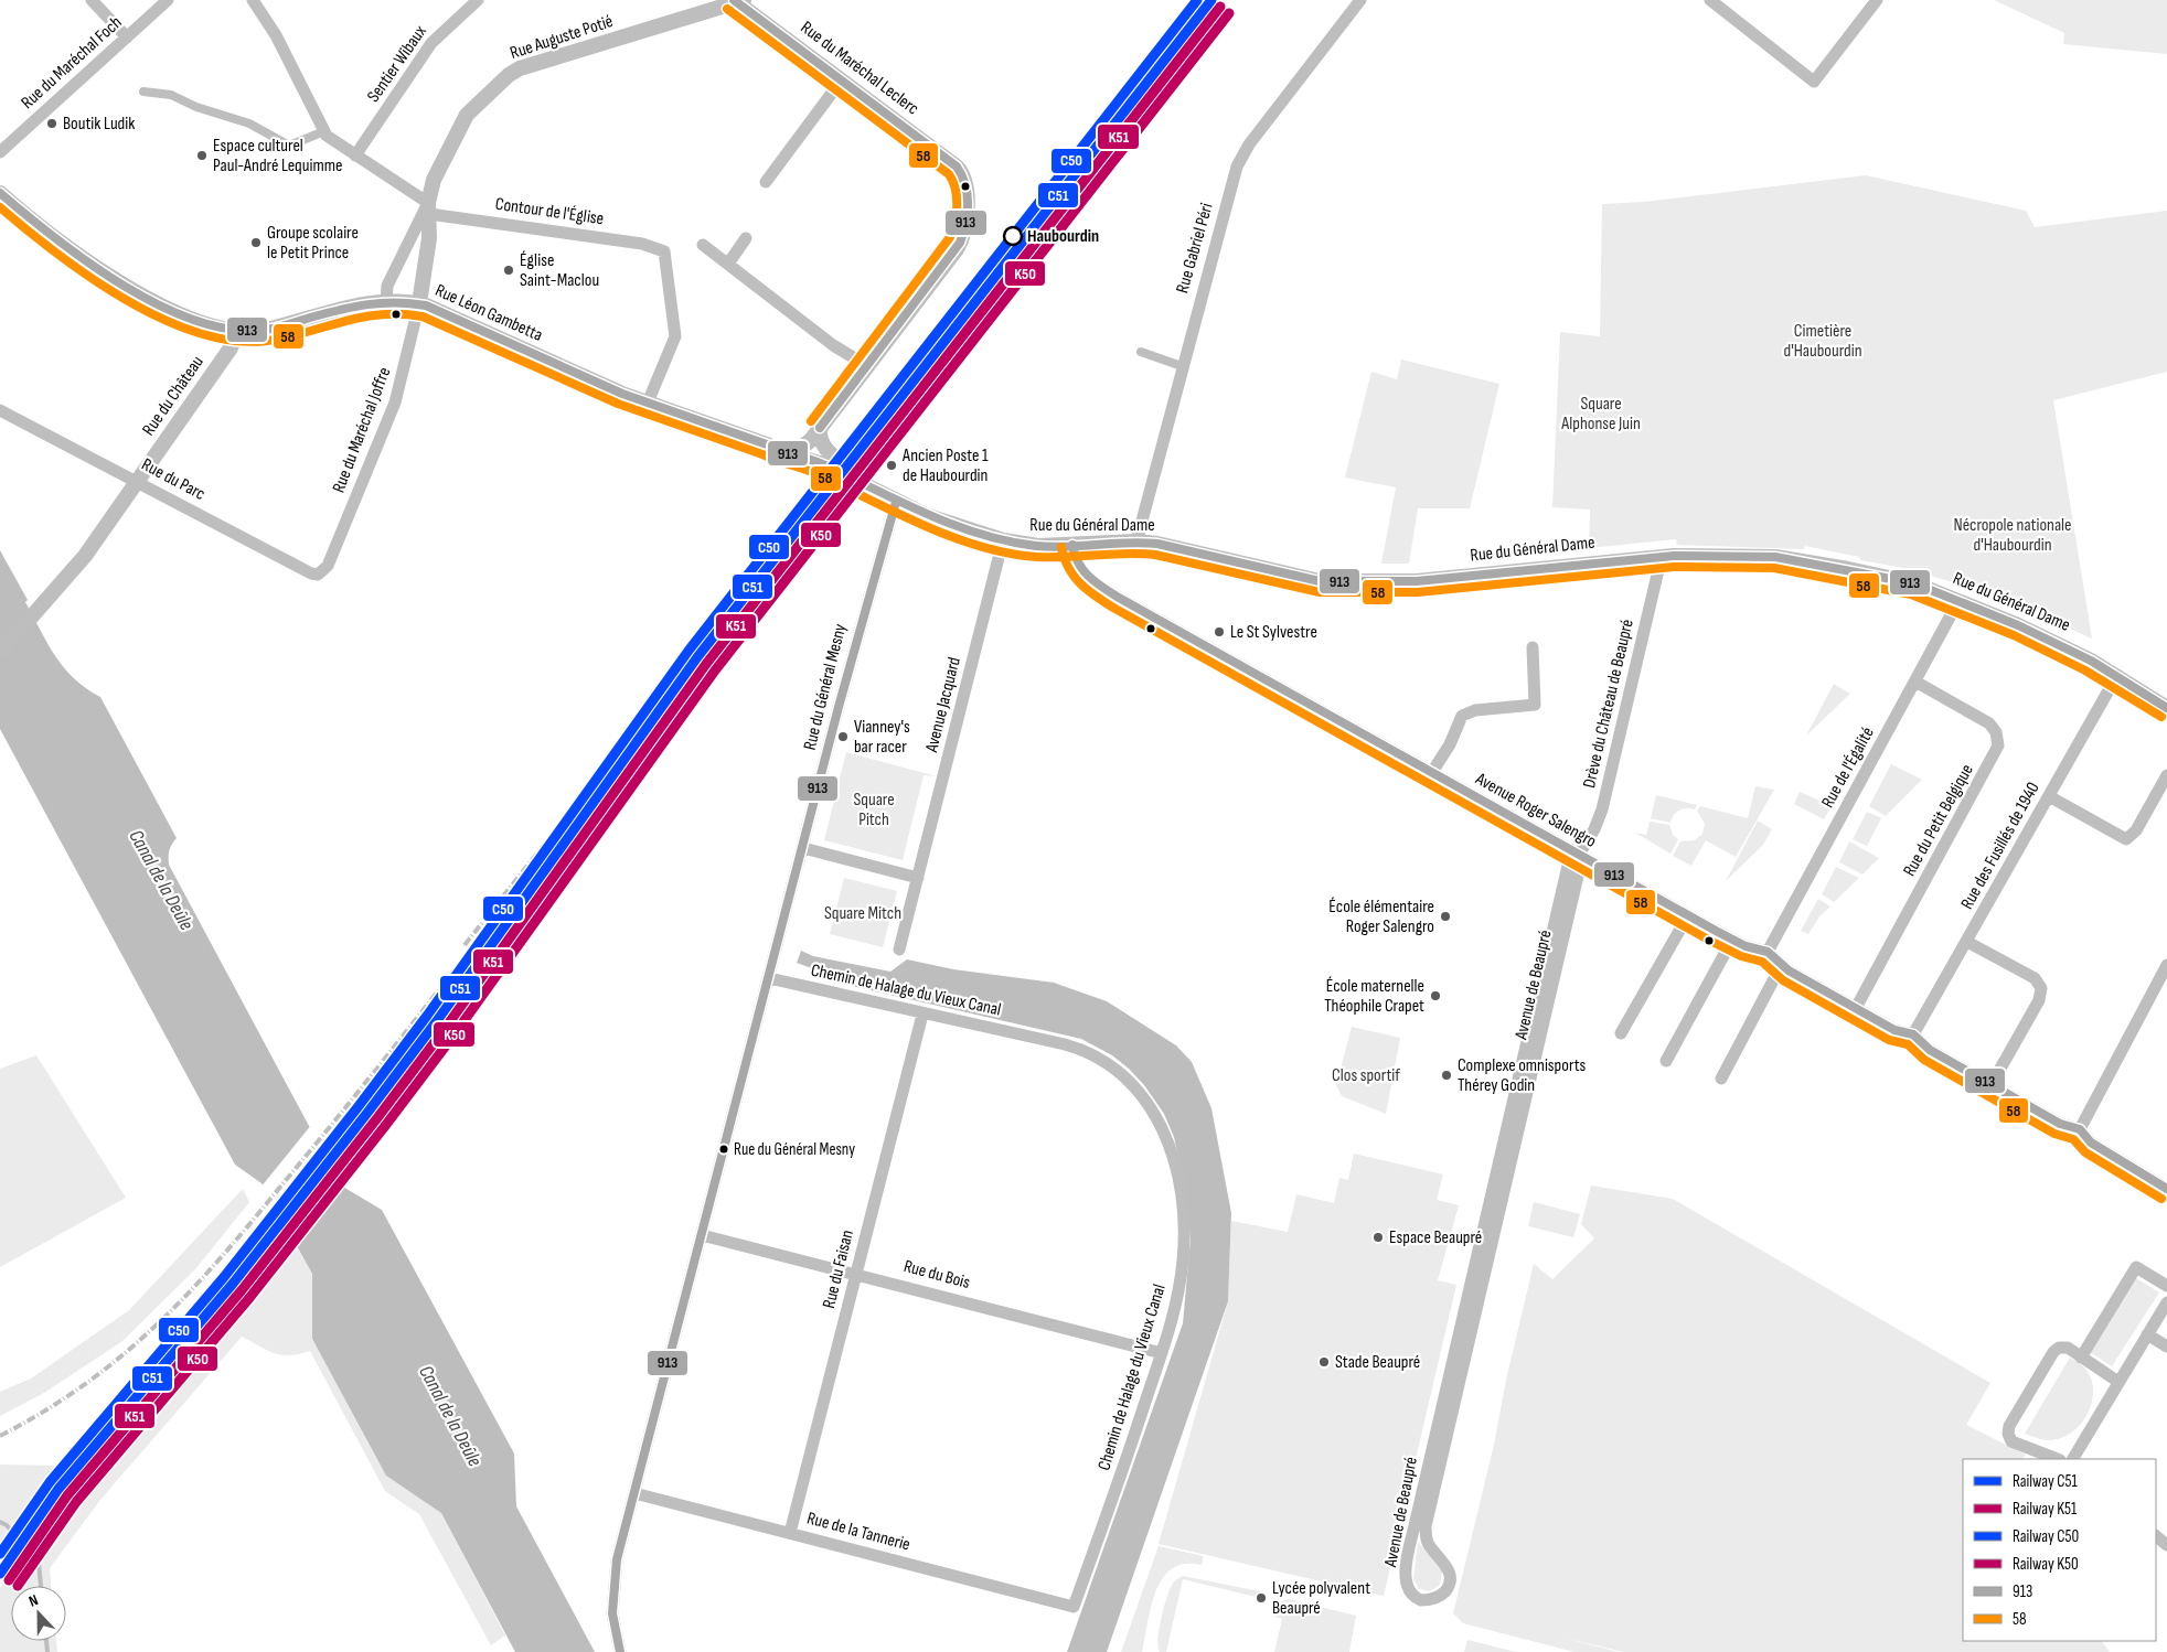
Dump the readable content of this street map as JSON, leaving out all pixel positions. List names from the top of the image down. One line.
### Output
{"streets":{"street":["Rue Auguste Potié","Rue du Maréchal Foch","Sentier Wibaux","Rue du Maréchal Leclerc","Contour de l'Église","Rue Gabriel Péri","Rue Léon Gambetta","Rue du Château","Rue du Maréchal Joffre","Rue du Parc","Rue du Général Dame","Rue du Général Mesny","Drève du Château de Beaupré","Avenue Jacquard","Rue de l'Égalité","Avenue Roger Salengro","Rue du Petit Belgique","Rue des Fusillés de 1940","Avenue de Beaupré","Chemin de Halage du Vieux Canal","Rue du Faisan","Rue du Bois","Rue de la Tannerie"]},"crossings":[["Rue Auguste Potié","Rue du Maréchal Leclerc"],["Rue Auguste Potié","Contour de l'Église"],["Rue Auguste Potié","Rue Léon Gambetta"],["Rue Auguste Potié","Rue du Maréchal Joffre"],["Contour de l'Église","Rue Léon Gambetta"],["Rue Gabriel Péri","Rue du Général Dame"],["Rue Léon Gambetta","Rue du Château"],["Rue Léon Gambetta","Rue du Maréchal Joffre"],["Rue Léon Gambetta","Rue du Général Dame"],["Rue Léon Gambetta","Rue du Général Mesny"],["Rue du Château","Rue du Parc"],["Rue du Maréchal Joffre","Rue du Parc"],["Rue du Général Dame","Rue du Général Mesny"],["Rue du Général Dame","Drève du Château de Beaupré"],["Rue du Général Dame","Avenue Jacquard"],["Rue du Général Dame","Rue de l'Égalité"],["Rue du Général Dame","Avenue Roger Salengro"],["Rue du Général Dame","Rue des Fusillés de 1940"],["Rue du Général Mesny","Chemin de Halage du Vieux Canal"],["Rue du Général Mesny","Rue du Bois"],["Rue du Général Mesny","Rue de la Tannerie"],["Drève du Château de Beaupré","Avenue Roger Salengro"],["Drève du Château de Beaupré","Avenue de Beaupré"],["Rue de l'Égalité","Avenue Roger Salengro"],["Rue de l'Égalité","Rue du Petit Belgique"],["Avenue Roger Salengro","Avenue de Beaupré"],["Chemin de Halage du Vieux Canal","Rue du Faisan"],["Chemin de Halage du Vieux Canal","Rue du Bois"],["Chemin de Halage du Vieux Canal","Rue de la Tannerie"],["Rue du Faisan","Rue du Bois"],["Rue du Faisan","Rue de la Tannerie"]],"water":["Canal de la Deûle"],"parks":["Cimetière d'Haubourdin","Square Alphonse Juin","Nécropole nationale d'Haubourdin","Square Pitch","Square Mitch","Clos sportif"],"places":["Boutik Ludik","Espace culturel Paul-André Lequimme","Haubourdin","Groupe scolaire le Petit Prince","Église Saint-Maclou","Ancien Poste 1 de Haubourdin","Le St Sylvestre","Vianney's bar racer","École élémentaire Roger Salengro","École maternelle Théophile Crapet","Complexe omnisports Thérey Godin","Rue du Général Mesny","Espace Beaupré","Stade Beaupré","Lycée polyvalent Beaupré"],"lines":["rail line C51","rail line C50","transit line 913","rail line K51","transit line 58","rail line K50"],"legend":["Railway C51","Railway K51","Railway C50","Railway K50","913","58"],"north":"top"}
